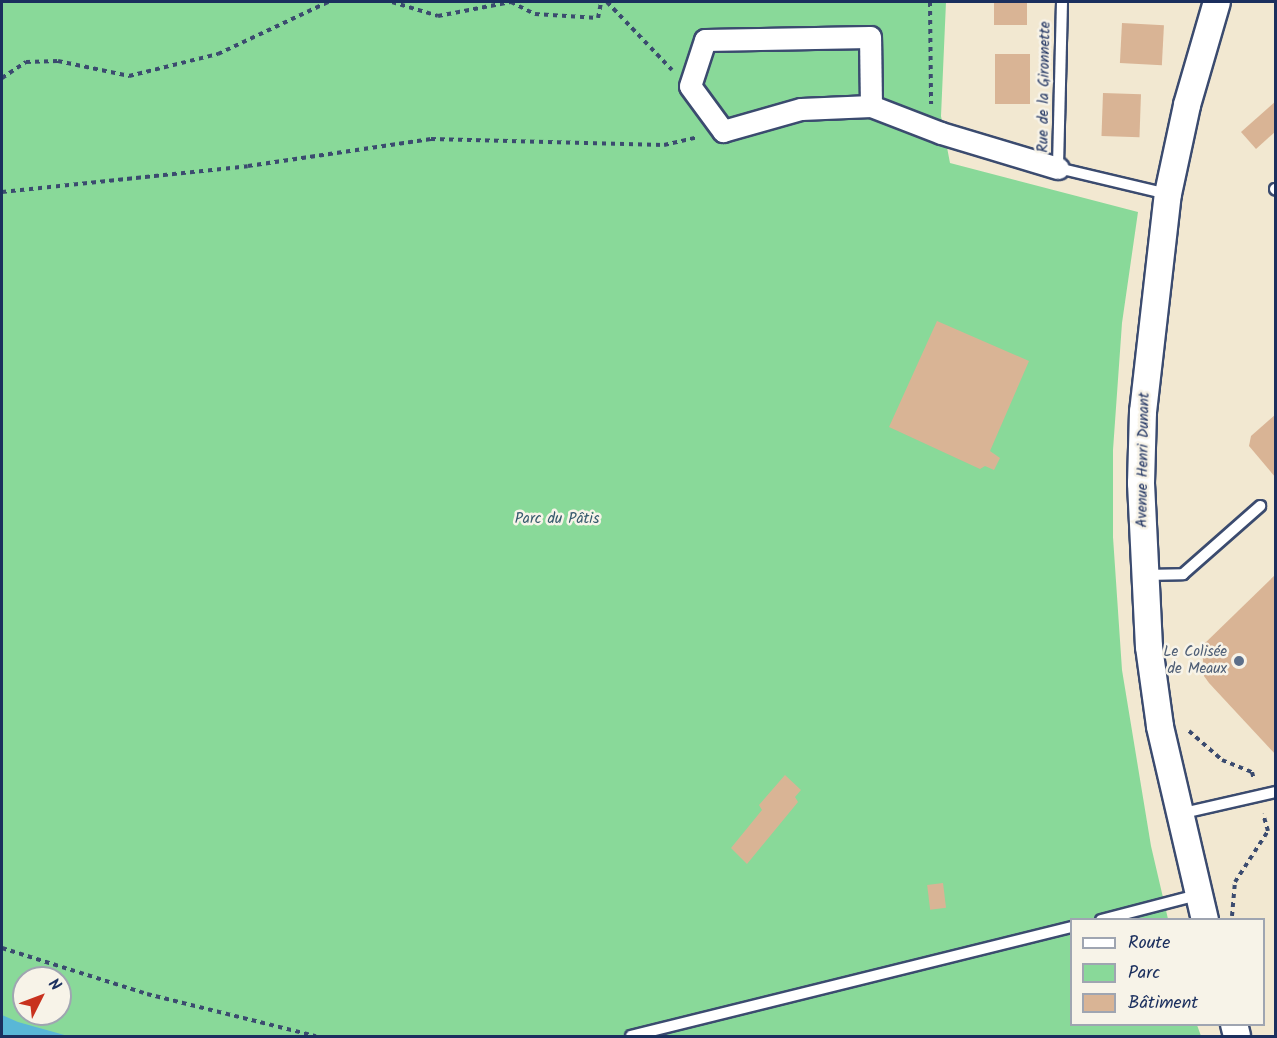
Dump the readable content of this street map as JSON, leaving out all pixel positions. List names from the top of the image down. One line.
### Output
{"streets":{"street":["Avenue Henri Dunant"],"lane":["Rue de la Gironnette"]},"crossings":[["Rue de la Gironnette","Avenue Henri Dunant"]],"parks":["Parc du Pâtis"],"places":["Le Colisée de Meaux"],"legend":["Route","Parc","Bâtiment"],"north":"top right"}
